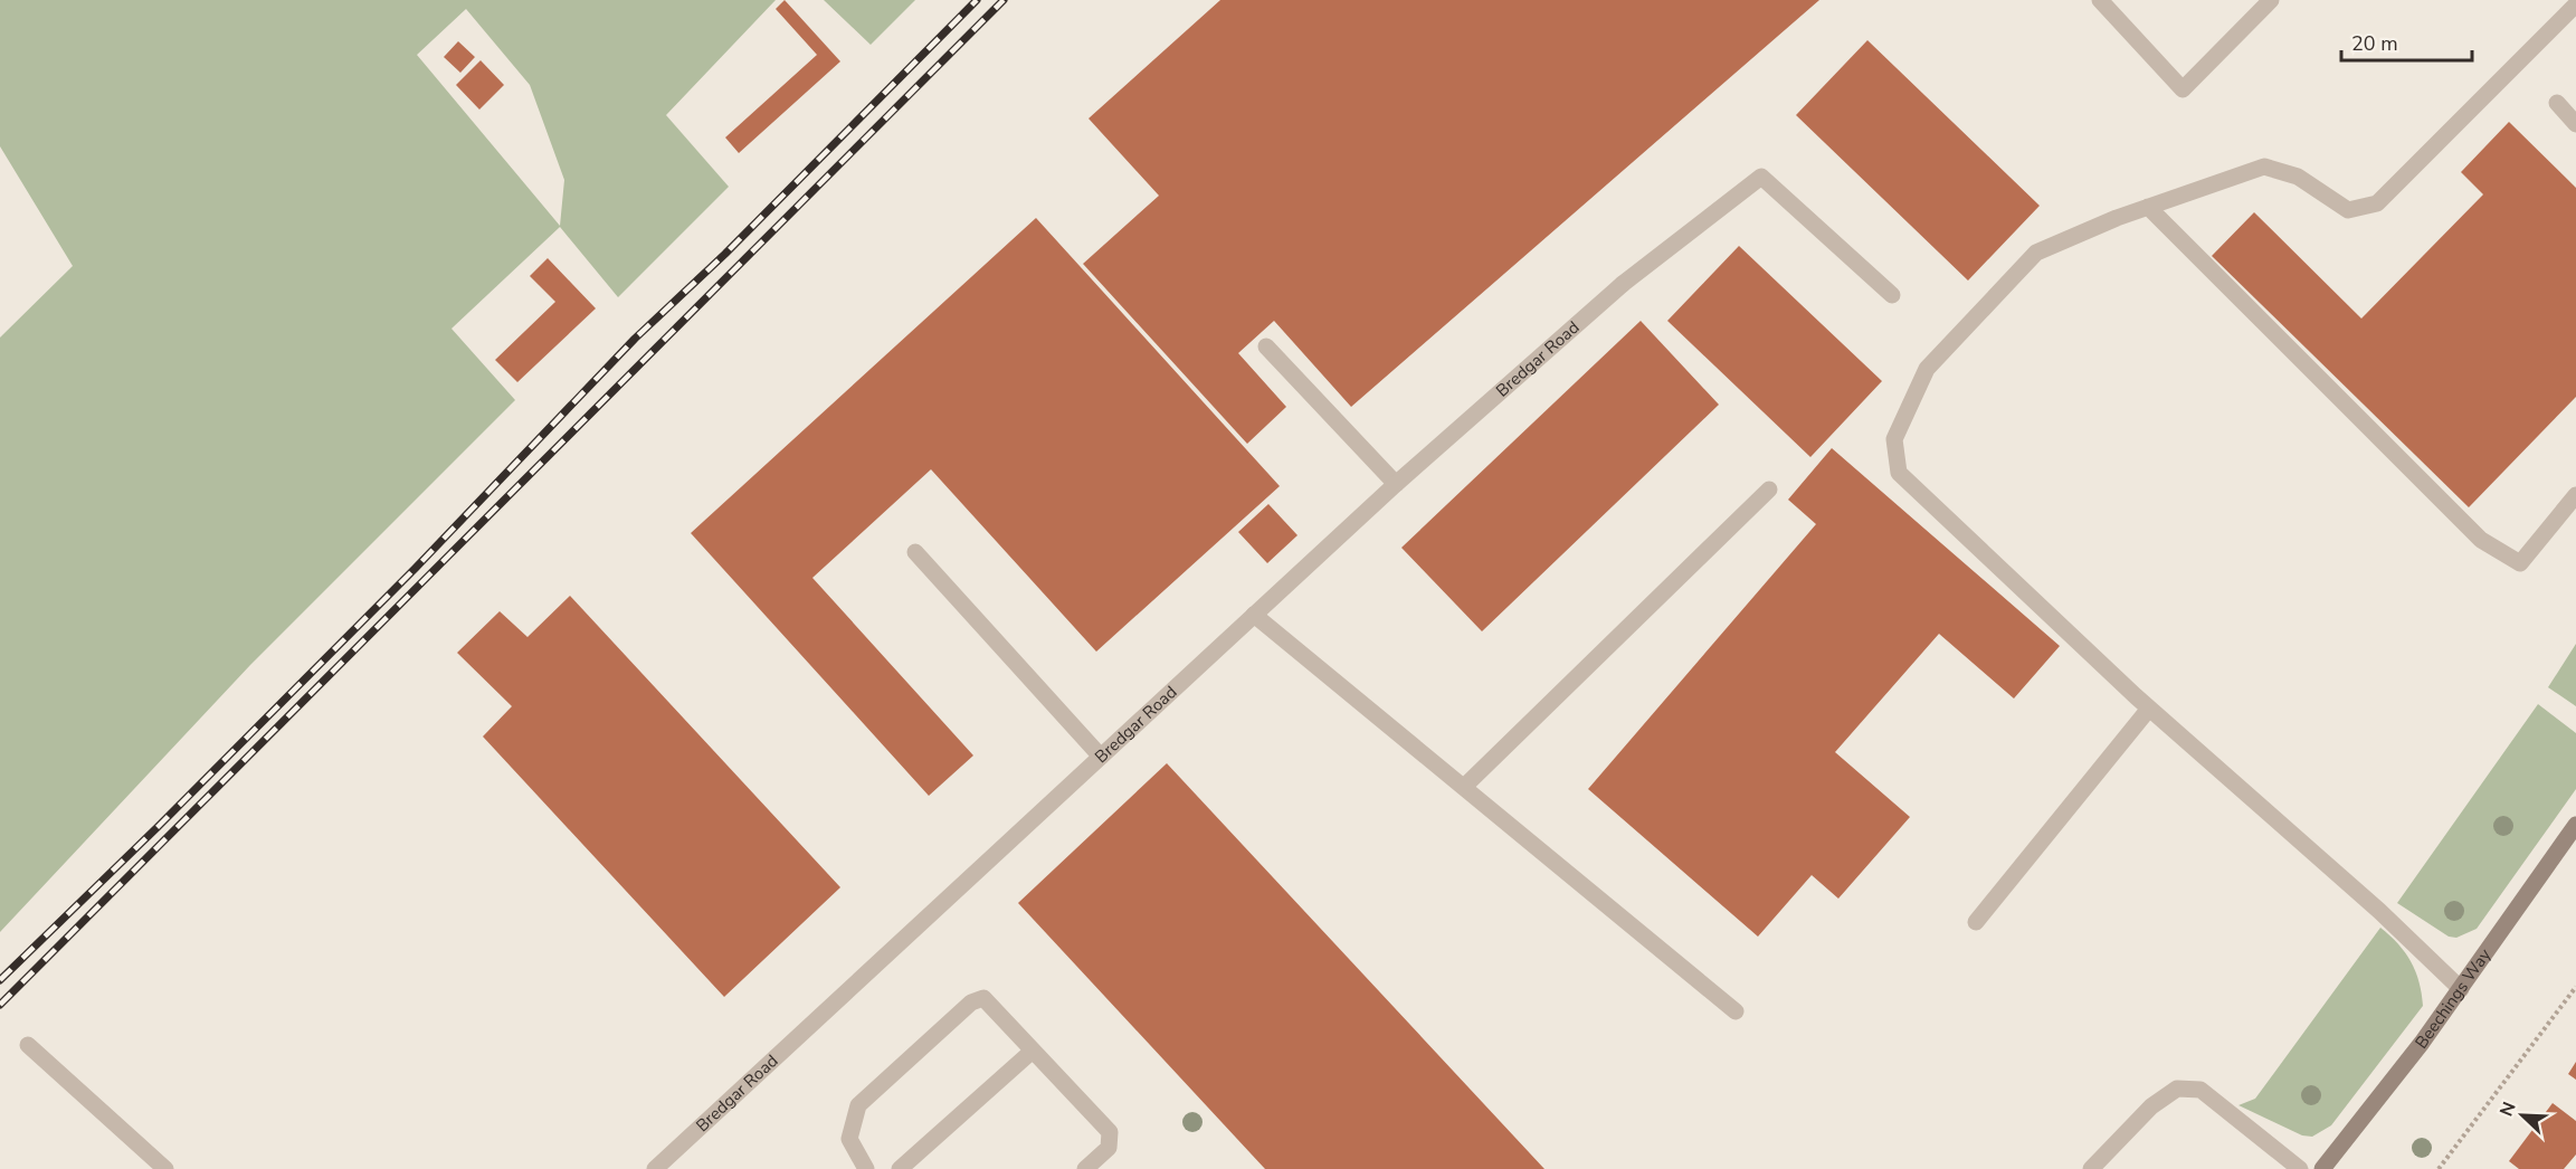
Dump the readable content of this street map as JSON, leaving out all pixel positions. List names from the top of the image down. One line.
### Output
{"streets":{"street":["Bredgar Road","Beechings Way"]},"scale_bar":"20 m","north":"top left"}
